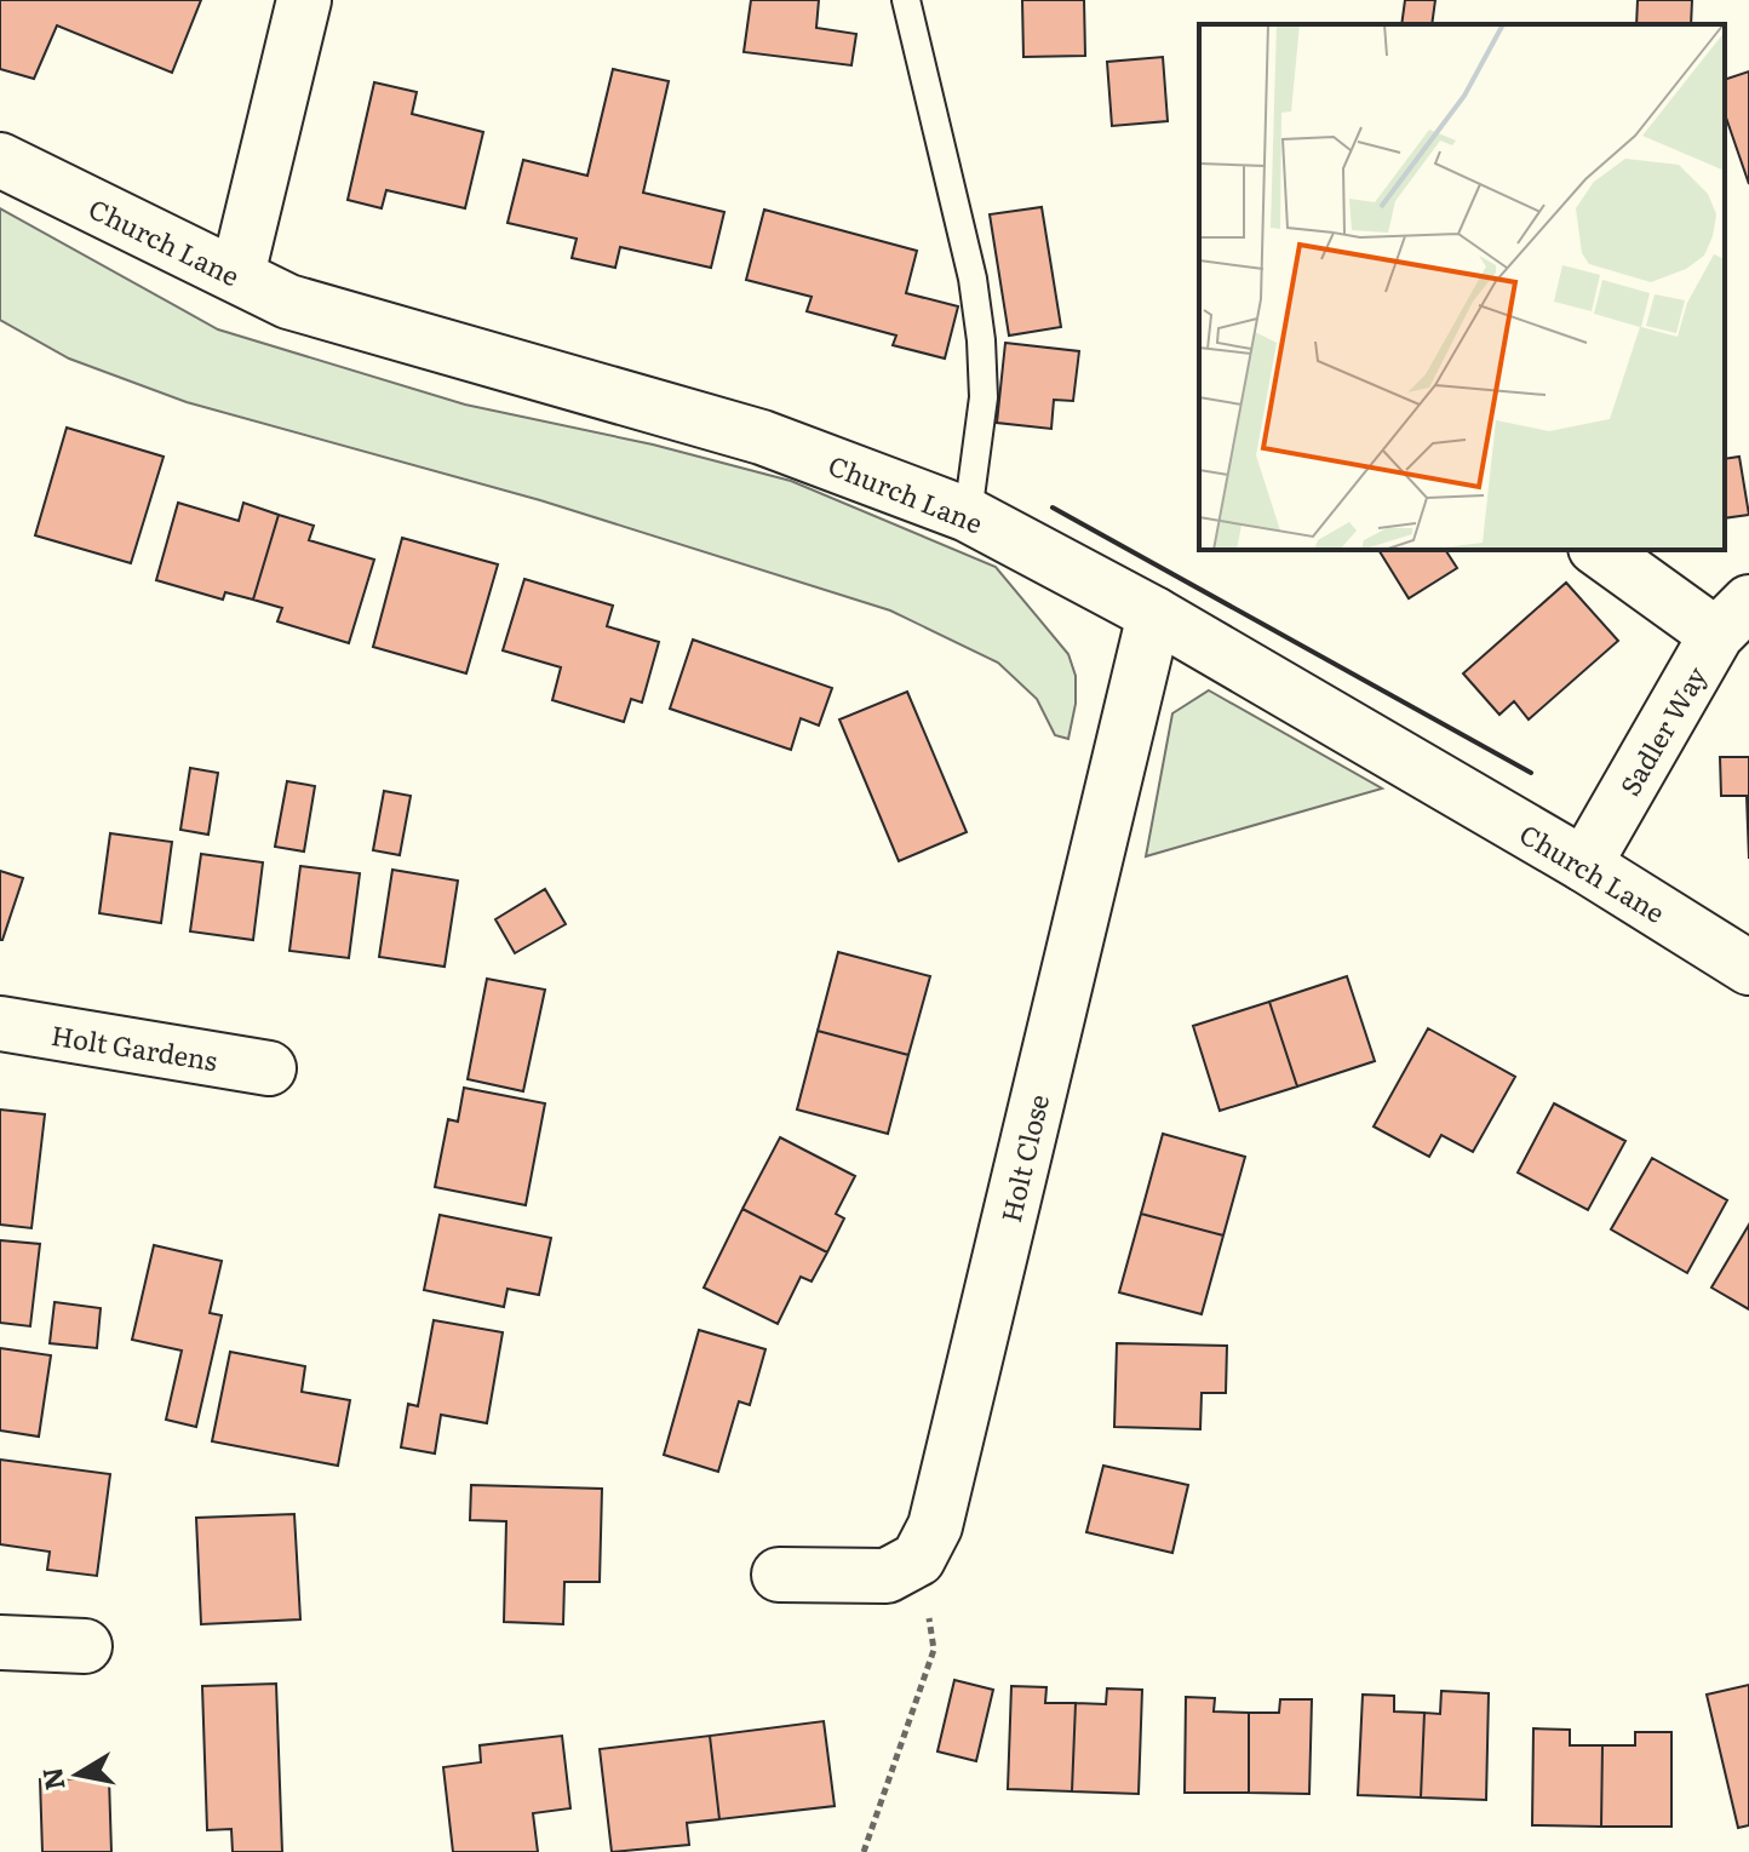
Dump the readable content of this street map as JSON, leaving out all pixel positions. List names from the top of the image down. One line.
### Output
{"streets":{"street":["Church Lane","Sadler Way","Holt Gardens","Holt Close"]},"crossings":[["Church Lane","Sadler Way"],["Church Lane","Holt Close"]],"north":"left"}
